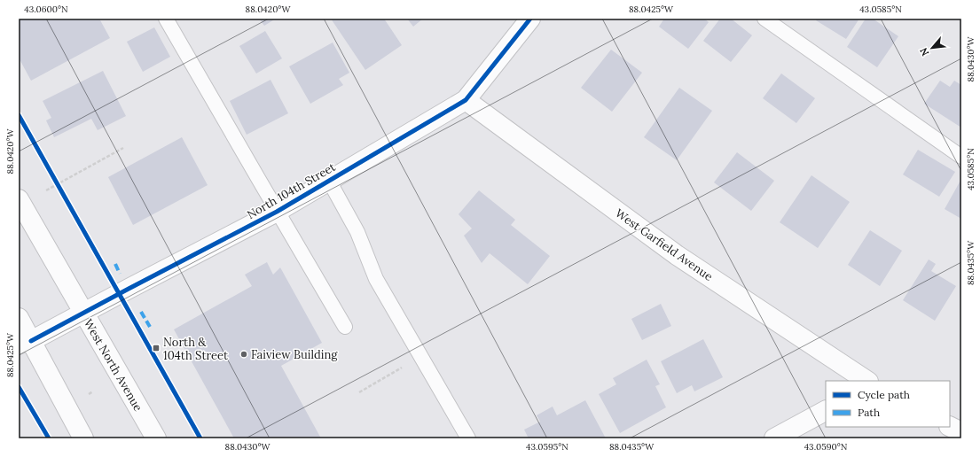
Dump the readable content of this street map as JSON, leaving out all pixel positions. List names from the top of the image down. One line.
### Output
{"streets":{"street":["North 104th Street","West Garfield Avenue","West North Avenue"]},"crossings":[["North 104th Street","West Garfield Avenue"],["North 104th Street","West North Avenue"]],"places":{"transit":["North & 104th Street"],"other":["Faiview Building"]},"legend":["Cycle path","Path"],"north":"bottom left","coordinates":["43.0600°N","88.0420°W","88.0425°W","43.0585°N","88.0430°W","88.0435°W","43.0595°N","43.0590°N"]}
